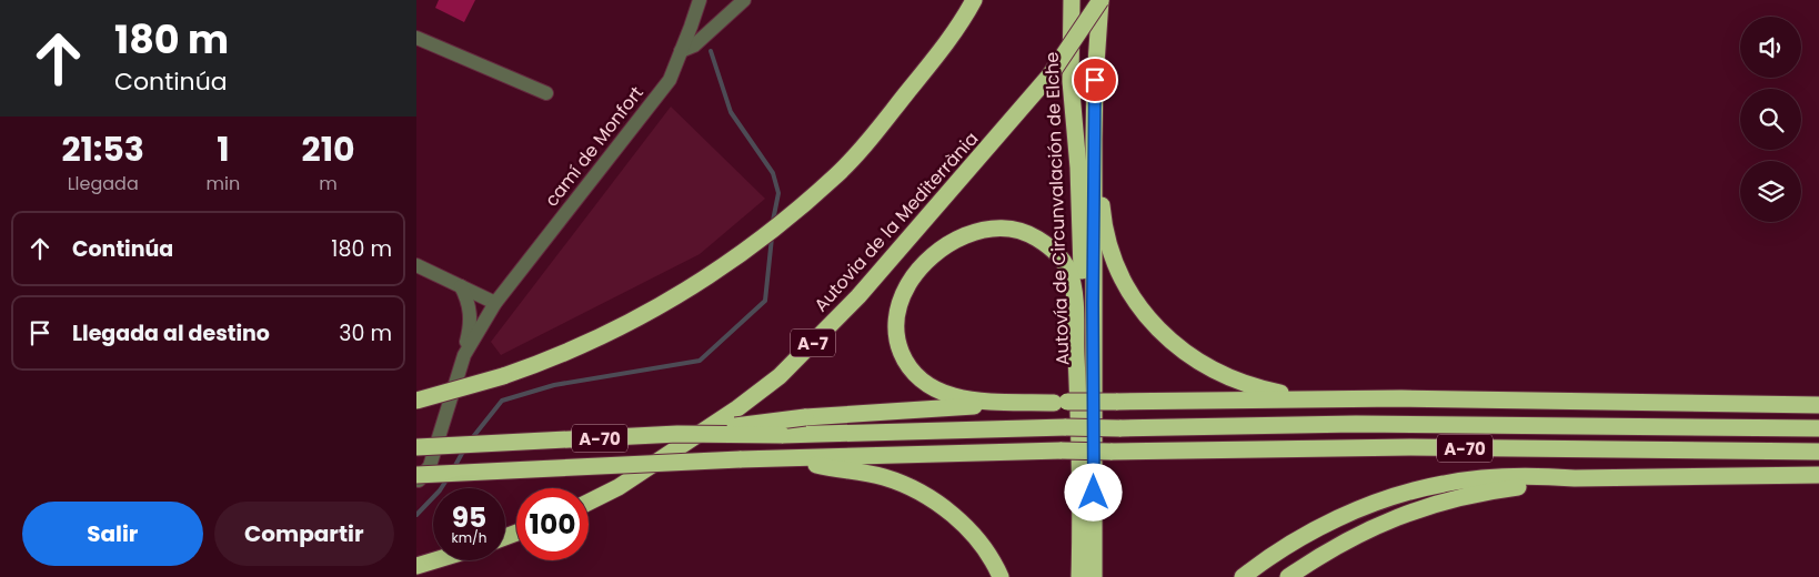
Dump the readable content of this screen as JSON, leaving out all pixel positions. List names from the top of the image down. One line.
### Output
{"streets":{"highway":["Autovía de Circunvalación de Elche","Autovia de la Mediterrània","A-7","A-70"],"street":["camí de Monfort"]},"crossings":[["Autovía de Circunvalación de Elche","A-70"]],"page":{"turn":["180 m","Continúa"],"eta":["21:53","Llegada","1","min","210","m"],"list":[{"name":"Continúa","value":"180 m"},{"name":"Llegada al destino","value":"30 m"}],"speed":"95 km/h","limit":"100","buttons":["Salir","Compartir"]}}
